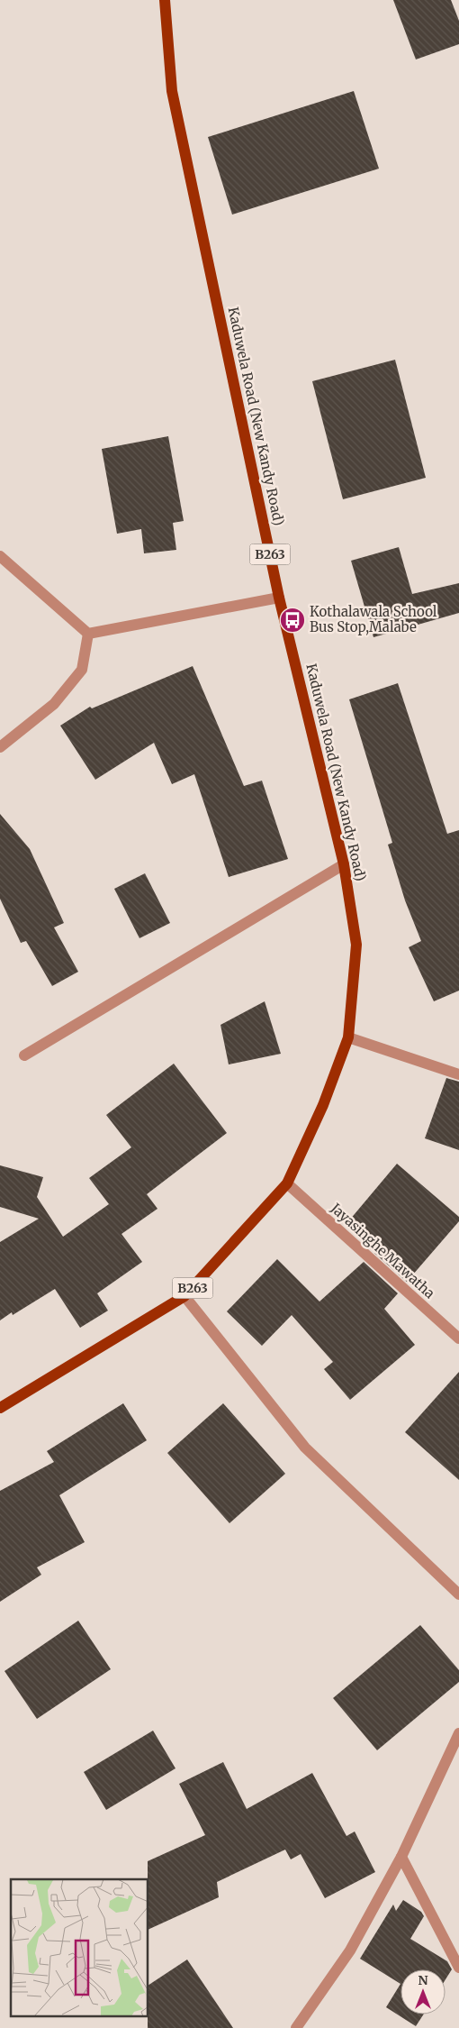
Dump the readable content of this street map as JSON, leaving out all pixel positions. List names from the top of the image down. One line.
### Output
{"streets":{"main road":["Kaduwela Road (New Kandy Road)","B263"],"street":["Jayasinghe Mawatha"]},"crossings":[["Kaduwela Road (New Kandy Road)","Jayasinghe Mawatha"]],"places":{"bus stop":["Kothalawala School Bus Stop,Malabe"]},"north":"top"}
